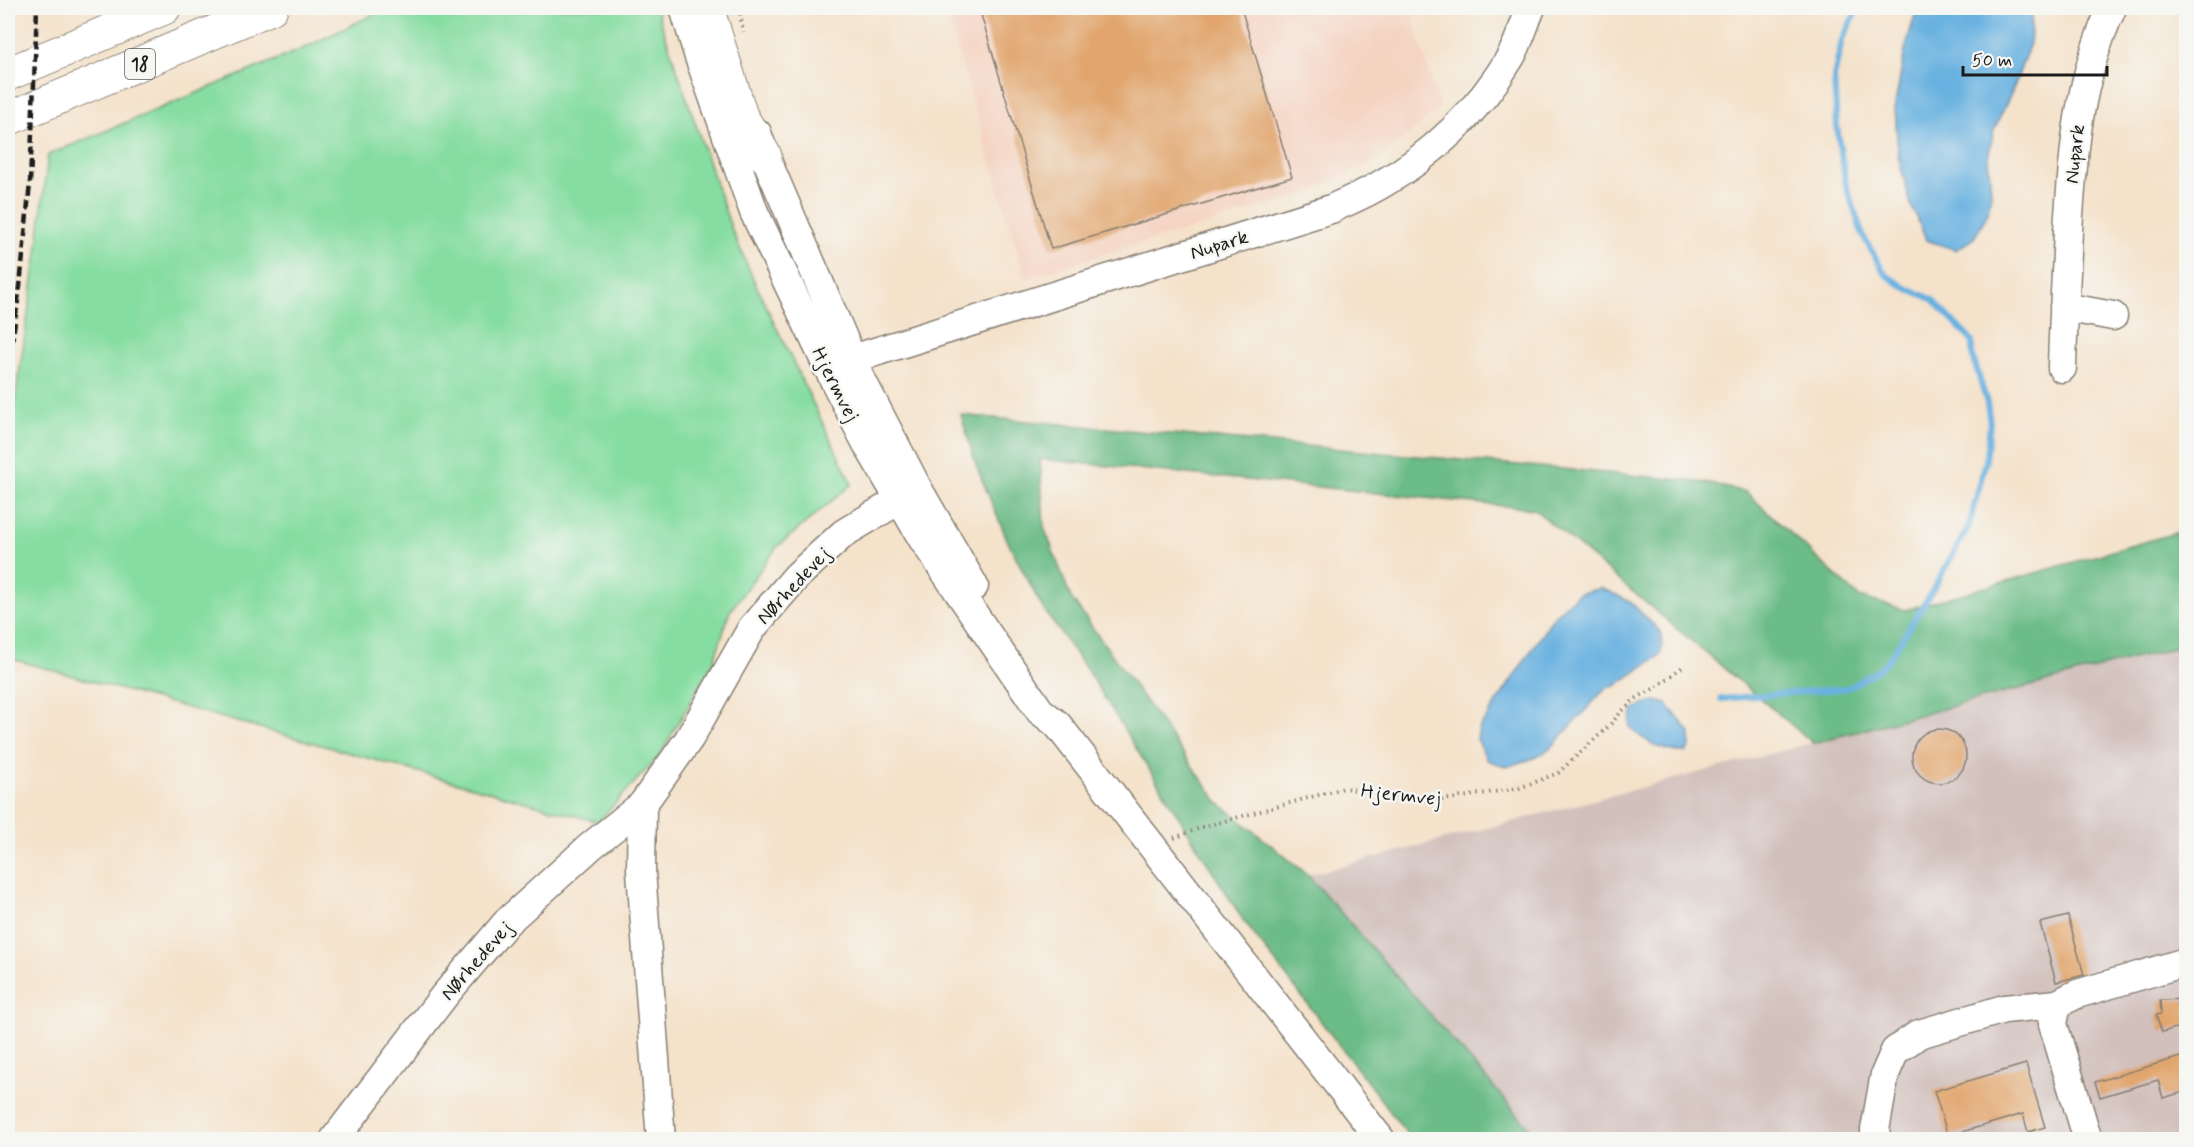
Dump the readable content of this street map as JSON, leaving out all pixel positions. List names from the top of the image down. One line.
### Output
{"streets":{"main road":["18"],"street":["Nupark","Hjermvej","Nørhedevej"]},"crossings":[["Nupark","Hjermvej"],["Hjermvej","Nørhedevej"]],"scale_bar":"50 m"}
